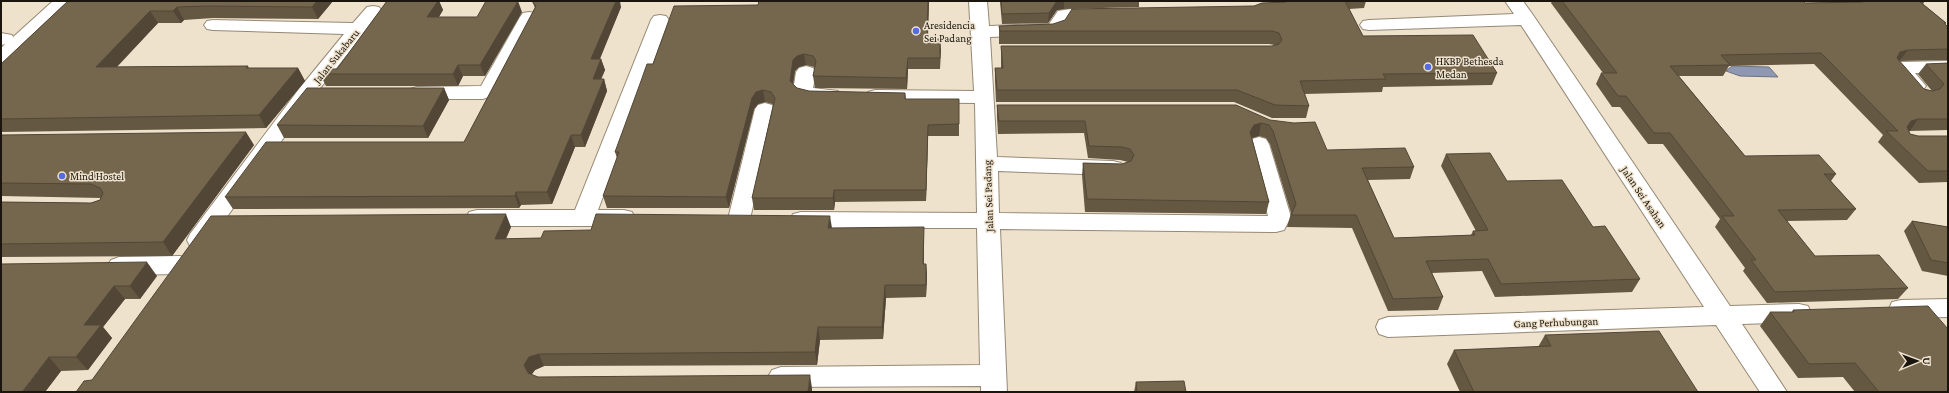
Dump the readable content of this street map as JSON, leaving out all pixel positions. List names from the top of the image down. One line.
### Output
{"streets":{"street":["Jalan Sukabaru","Jalan Sei Padang","Jalan Sei Asahan","Gang Perhubungan"]},"crossings":[["Jalan Sei Asahan","Gang Perhubungan"]],"places":["Aresidencia Sei Padang","HKBP Bethesda Medan","Mind Hostel"],"north":"right"}
